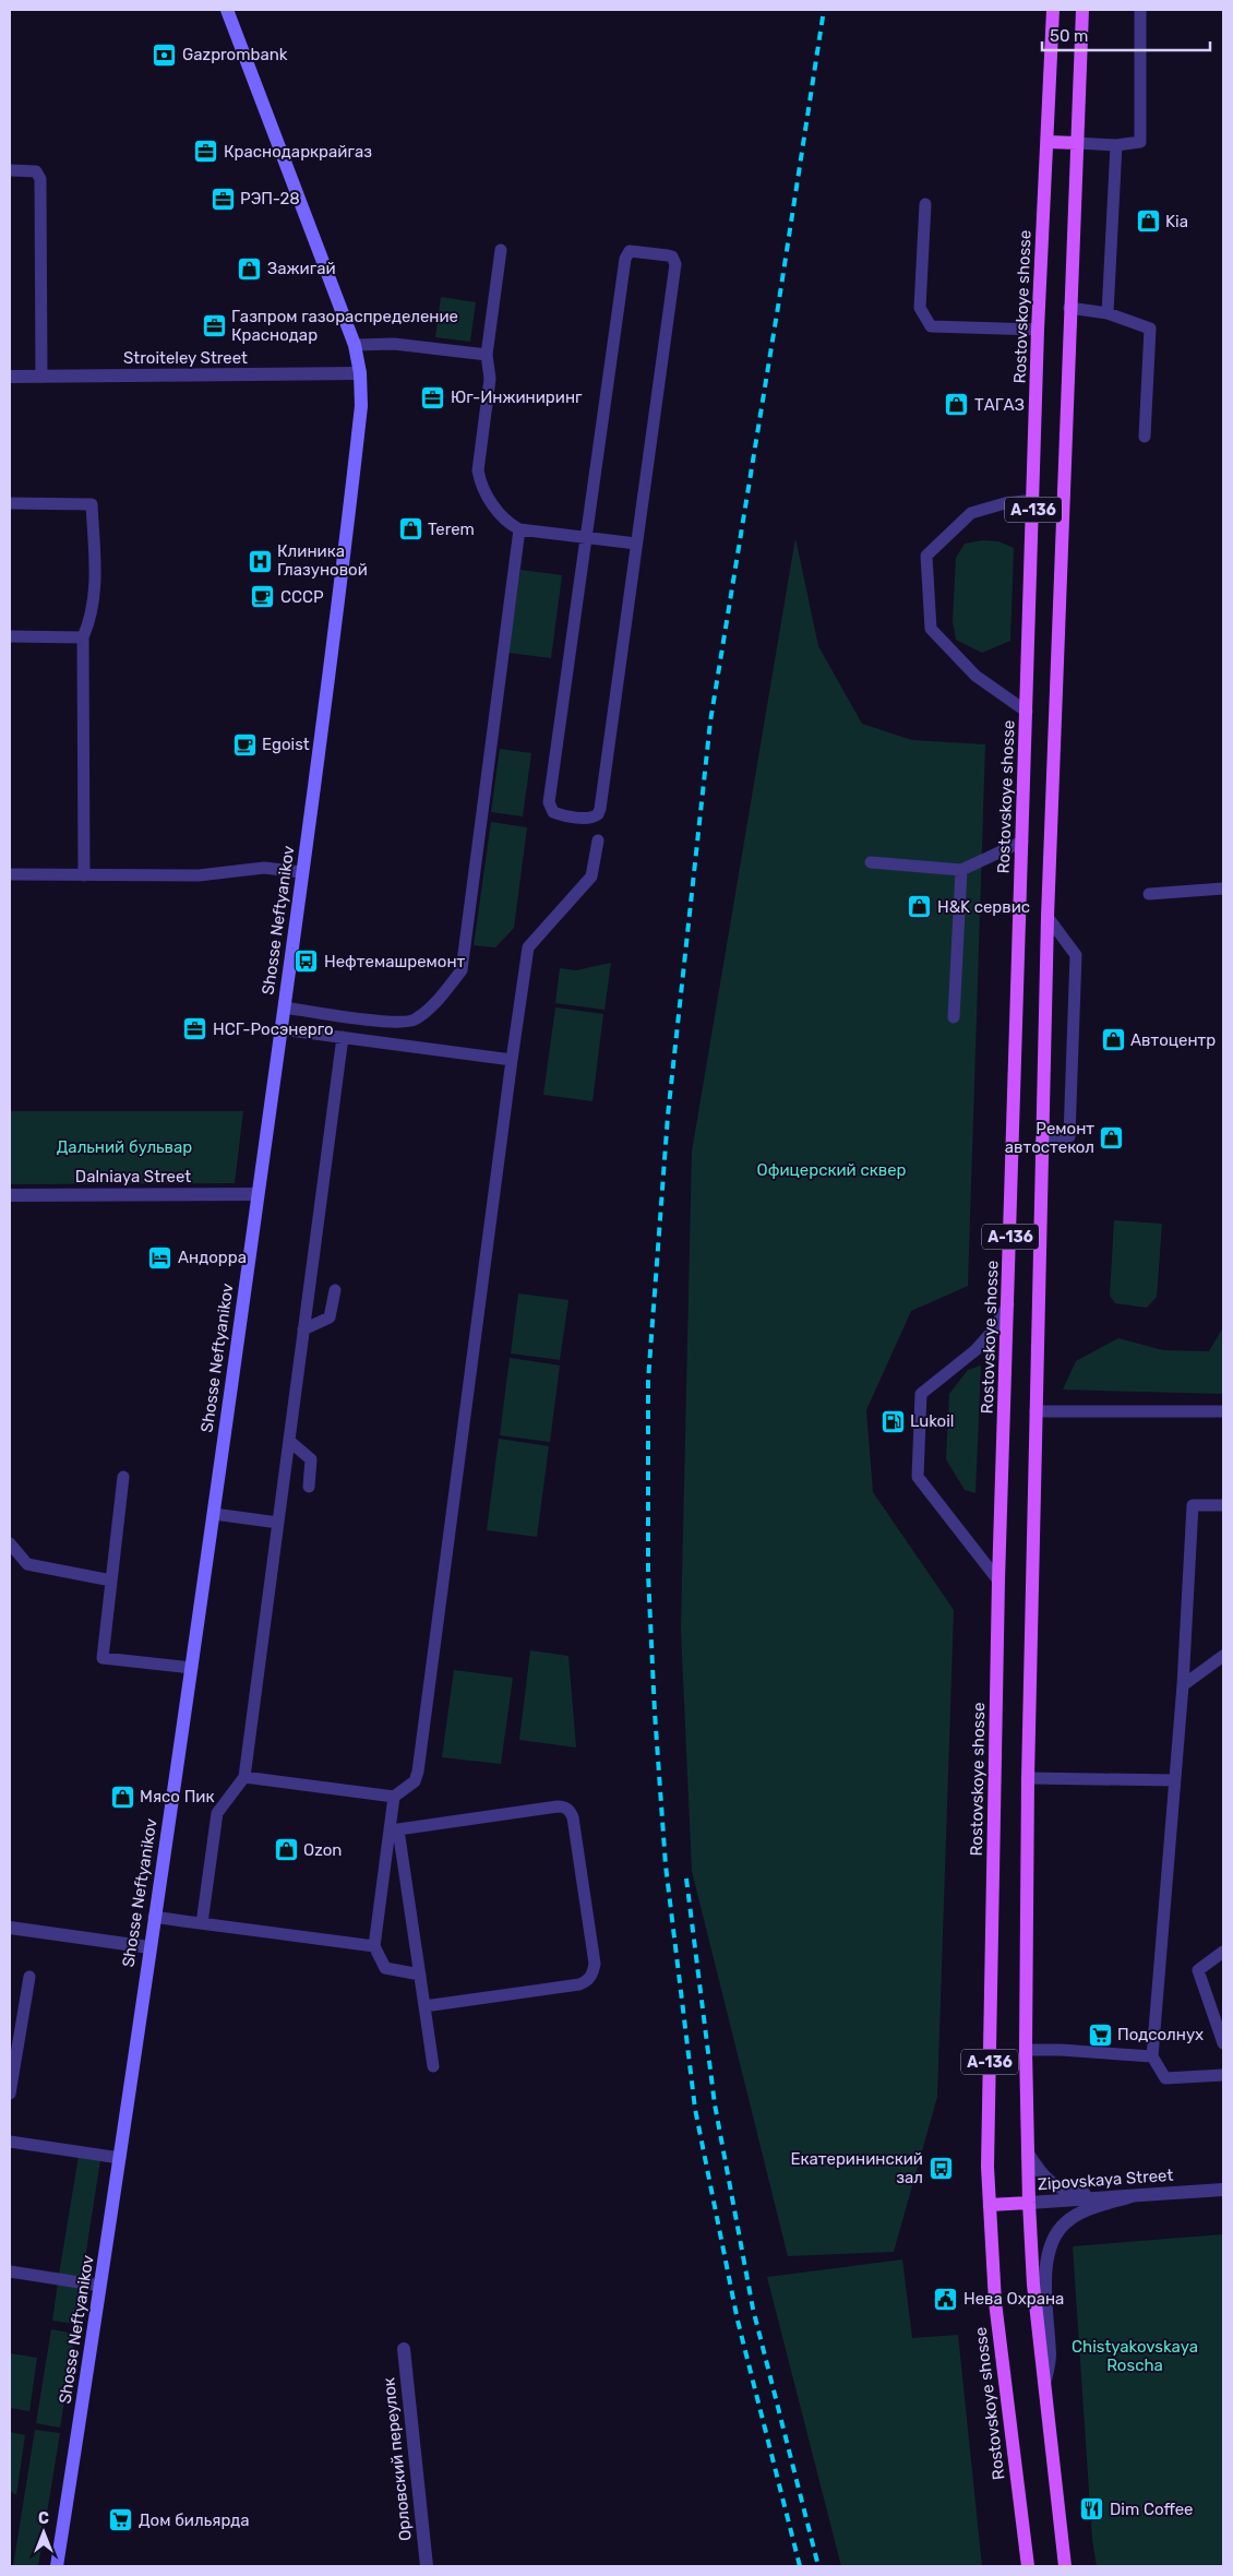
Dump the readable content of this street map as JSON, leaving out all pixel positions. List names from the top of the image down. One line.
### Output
{"streets":{"main road":["Rostovskoye shosse","А-136","Shosse Neftyanikov","Zipovskaya Street"],"street":["Stroiteley Street","Dalniaya Street","Орловский переулок"]},"crossings":[["Rostovskoye shosse","Zipovskaya Street"],["Stroiteley Street","Shosse Neftyanikov"],["А-136","Zipovskaya Street"],["Shosse Neftyanikov","Dalniaya Street"]],"parks":["Дальний бульвар","Офицерский сквер","Chistyakovskaya Roscha"],"places":{"bank":["Gazprombank"],"office":["Краснодаркрайгаз","РЭП-28","Газпром газораспределение Краснодар","Юг-Инжиниринг","НСГ-Росэнерго"],"shop":["Kia","Зажигай","ТАГАЗ","Terem","H&K сервис","Автоцентр","Ремонт автостекол","Мясо Пик","Ozon"],"hospital":["Клиника Глазуновой"],"cafe":["СССР","Egoist"],"bus stop":["Нефтемашремонт","Екатерининский зал"],"hotel":["Андорра"],"fuel station":["Lukoil"],"supermarket":["Подсолнух","Дом бильярда"],"public building":["Нева Охрана"],"restaurant":["Dim Coffee"]},"scale_bar":"50 m","north":"top"}
